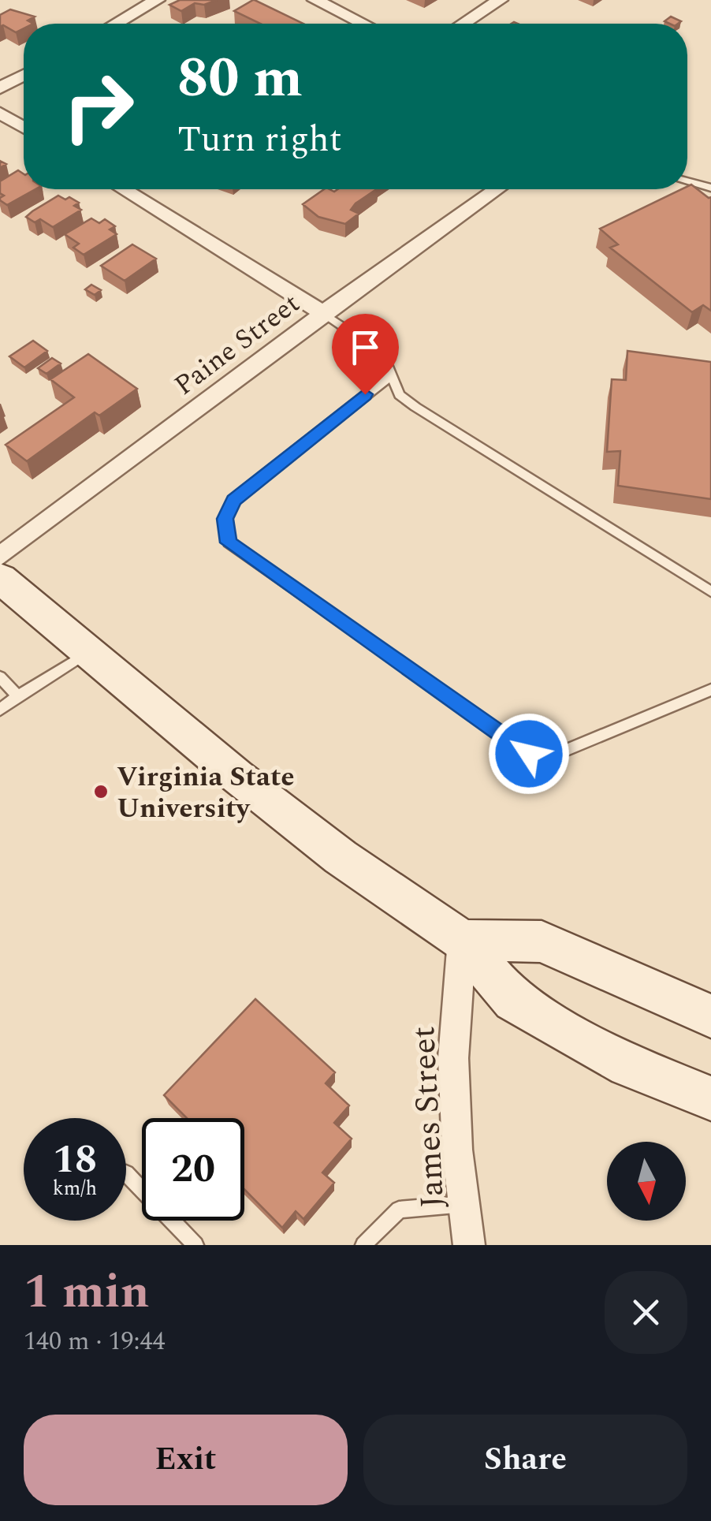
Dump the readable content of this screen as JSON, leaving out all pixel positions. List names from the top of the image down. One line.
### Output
{"streets":{"street":["Paine Street","James Street"]},"places":["Virginia State University"],"north":"bottom","page":{"turn":["80 m","Turn right"],"speed":"18 km/h","limit":"20","heading":["1 min","140 m · 19:44"],"buttons":["Exit","Share"]}}
